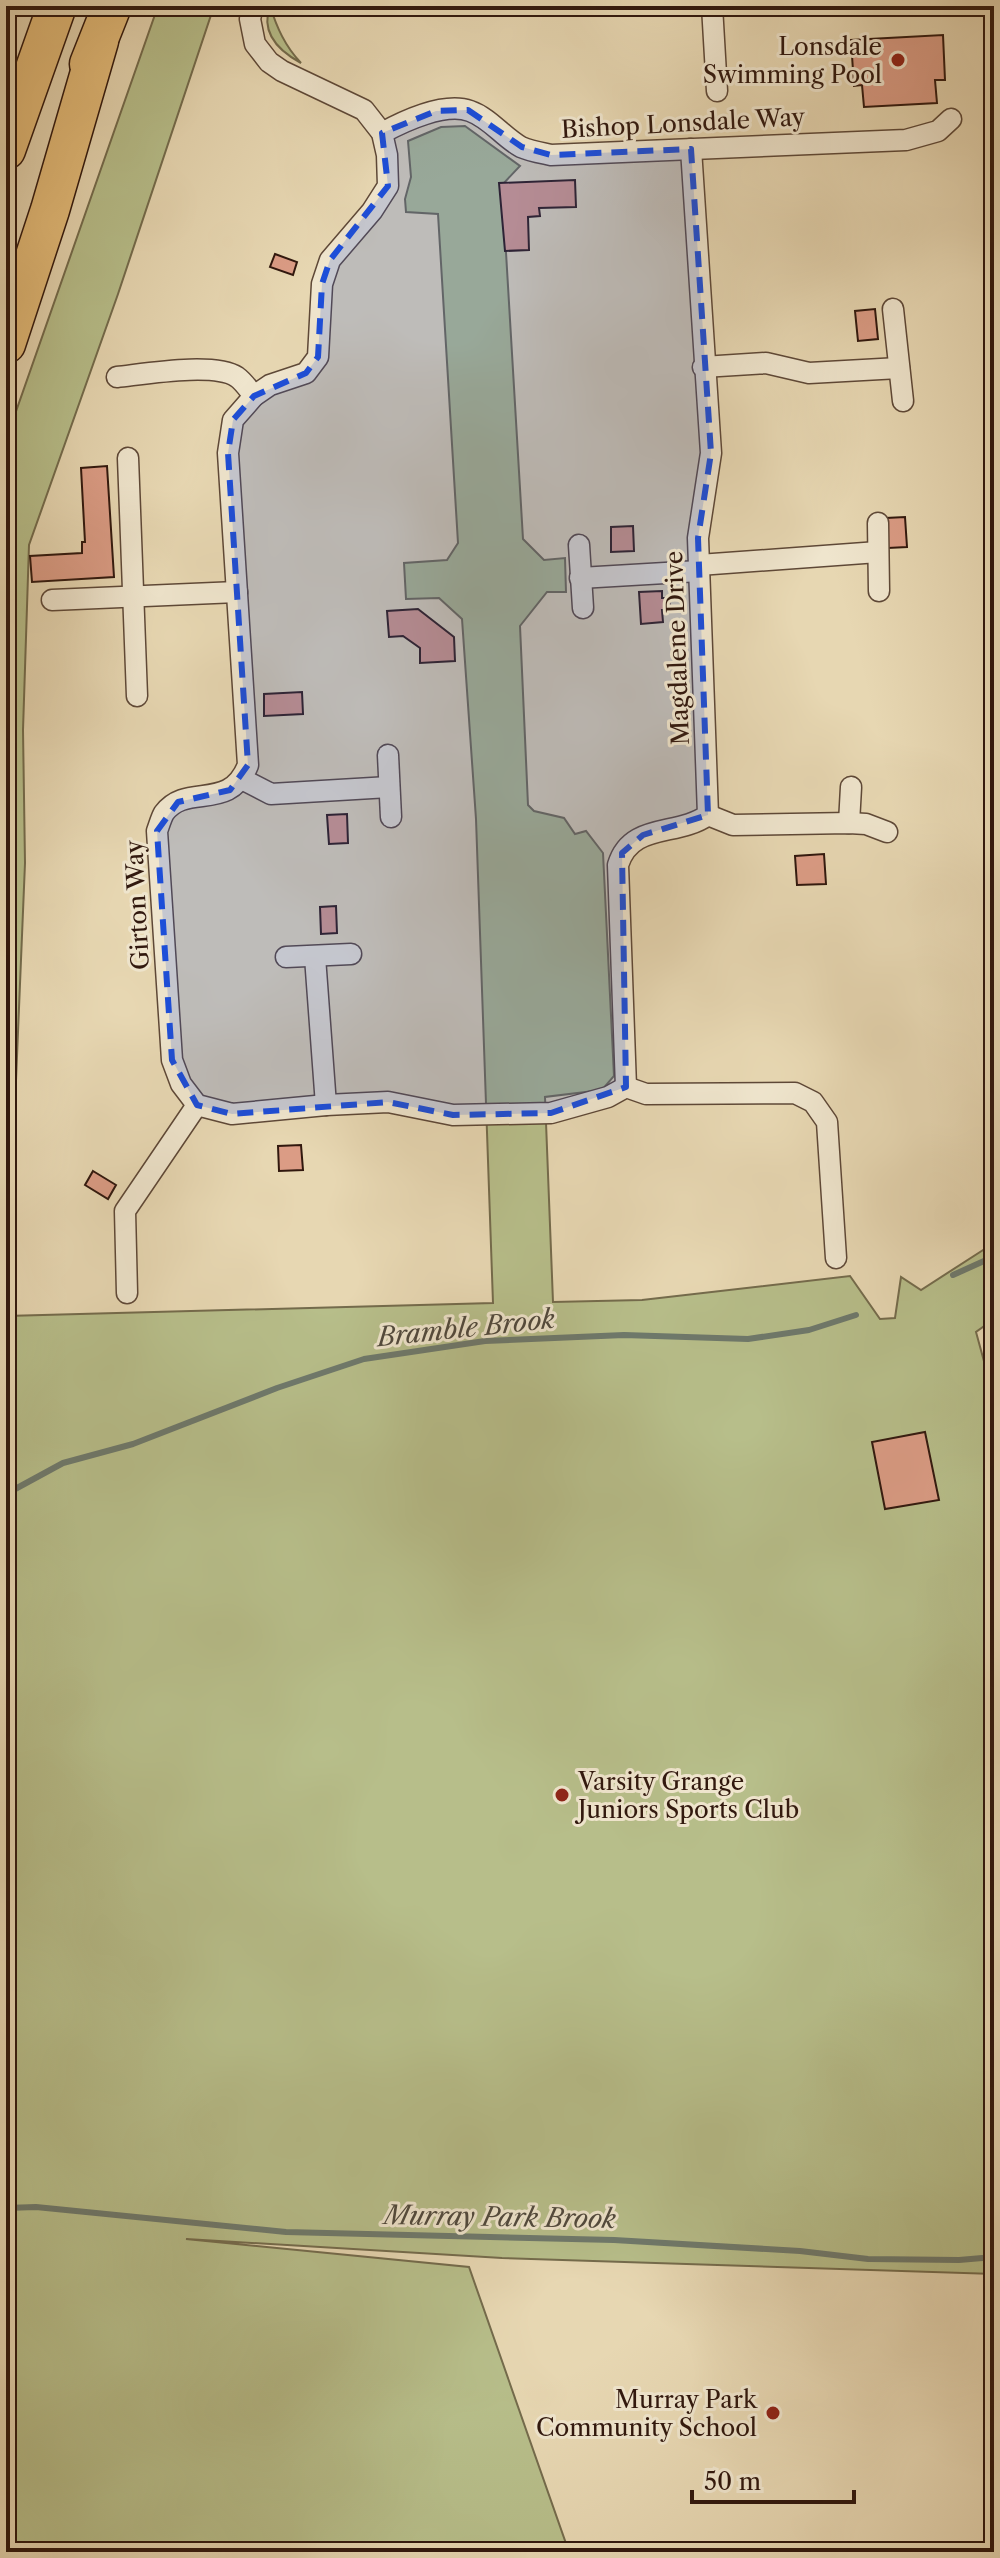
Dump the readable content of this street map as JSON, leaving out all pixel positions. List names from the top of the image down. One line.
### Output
{"streets":{"street":["Bishop Lonsdale Way","Magdalene Drive","Girton Way"]},"crossings":[["Bishop Lonsdale Way","Magdalene Drive"]],"water":["Bramble Brook","Murray Park Brook"],"places":["Lonsdale Swimming Pool","Varsity Grange Juniors Sports Club","Murray Park Community School"],"scale_bar":"50 m"}
